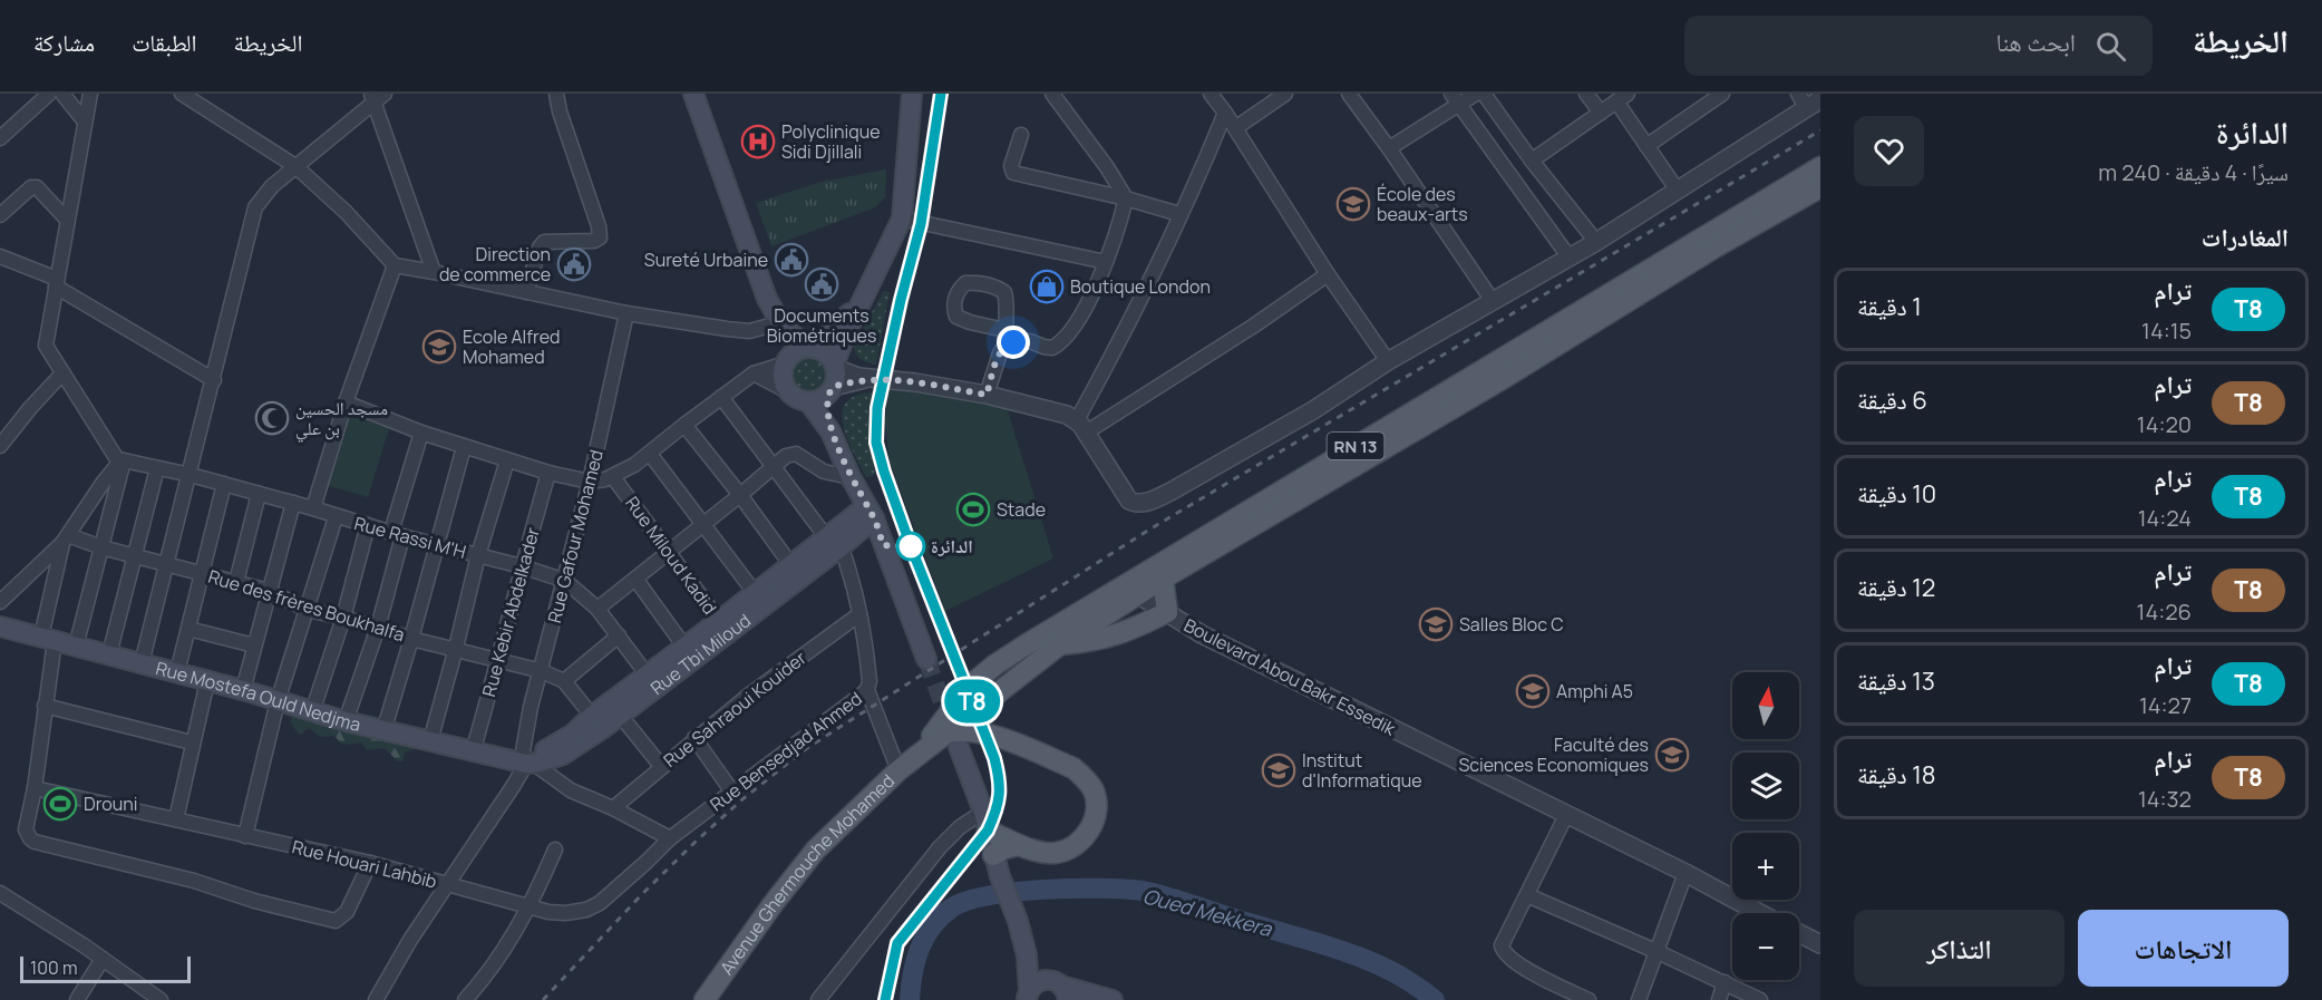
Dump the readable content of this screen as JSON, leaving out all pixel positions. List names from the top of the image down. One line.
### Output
{"streets":{"main road":["RN 13","Rue Tbi Miloud","Rue Mostefa Ould Nedjma","Avenue Ghermouche Mohamed"],"street":["Rue Gafour Mohamed","Rue Rassi M'H","Rue Miloud Kadid","Rue des frères Boukhalfa","Rue Kebir Abdelkader","Boulevard Abou Bakr Essedik","Rue Sahraoui Kouider","Rue Bensedjad Ahmed","Rue Houari Lahbib"]},"crossings":[["RN 13","Boulevard Abou Bakr Essedik"],["RN 13","Avenue Ghermouche Mohamed"],["Rue Gafour Mohamed","Rue Rassi M'H"],["Rue Gafour Mohamed","Rue des frères Boukhalfa"],["Rue Gafour Mohamed","Rue Tbi Miloud"],["Rue Gafour Mohamed","Rue Mostefa Ould Nedjma"],["Rue Rassi M'H","Rue Kebir Abdelkader"],["Rue Rassi M'H","Rue Tbi Miloud"],["Rue Miloud Kadid","Rue Tbi Miloud"],["Rue des frères Boukhalfa","Rue Kebir Abdelkader"],["Rue des frères Boukhalfa","Rue Tbi Miloud"],["Rue Kebir Abdelkader","Rue Mostefa Ould Nedjma"],["Rue Tbi Miloud","Rue Mostefa Ould Nedjma"],["Rue Tbi Miloud","Rue Bensedjad Ahmed"],["Rue Sahraoui Kouider","Rue Bensedjad Ahmed"],["Rue Bensedjad Ahmed","Rue Houari Lahbib"]],"water":["Oued Mekkera"],"places":{"hospital":["Polyclinique Sidi Djillali"],"school or university":["École des beaux-arts","Ecole Alfred Mohamed","Salles Bloc C","Amphi A5","Faculté des Sciences Economiques","Institut d'Informatique"],"public building":["Sureté Urbaine","Direction de commerce","Documents Biométriques"],"shop":["Boutique London"],"mosque":["مسجد الحسين بن علي"],"sports":["Stade","Drouni"],"other":["الدائرة"]},"lines":["tram line T8"],"scale_bar":"100 m","north":"top","page":{"header":"الخريطة","search":"ابحث هنا","nav":["الخريطة","الطبقات","مشاركة"],"heading":[["الدائرة","سيرًا · 4 دقيقة · 240 m"],"المغادرات"],"on_map":"T8","list":[{"mark":"T8","name":"ترام","note":"14:15","value":"1 دقيقة"},{"mark":"T8","name":"ترام","note":"14:20","value":"6 دقيقة"},{"mark":"T8","name":"ترام","note":"14:24","value":"10 دقيقة"},{"mark":"T8","name":"ترام","note":"14:26","value":"12 دقيقة"},{"mark":"T8","name":"ترام","note":"14:27","value":"13 دقيقة"},{"mark":"T8","name":"ترام","note":"14:32","value":"18 دقيقة"}],"map_buttons":["+","−"],"buttons":["الاتجاهات","التذاكر"],"scale":"100 m"}}
